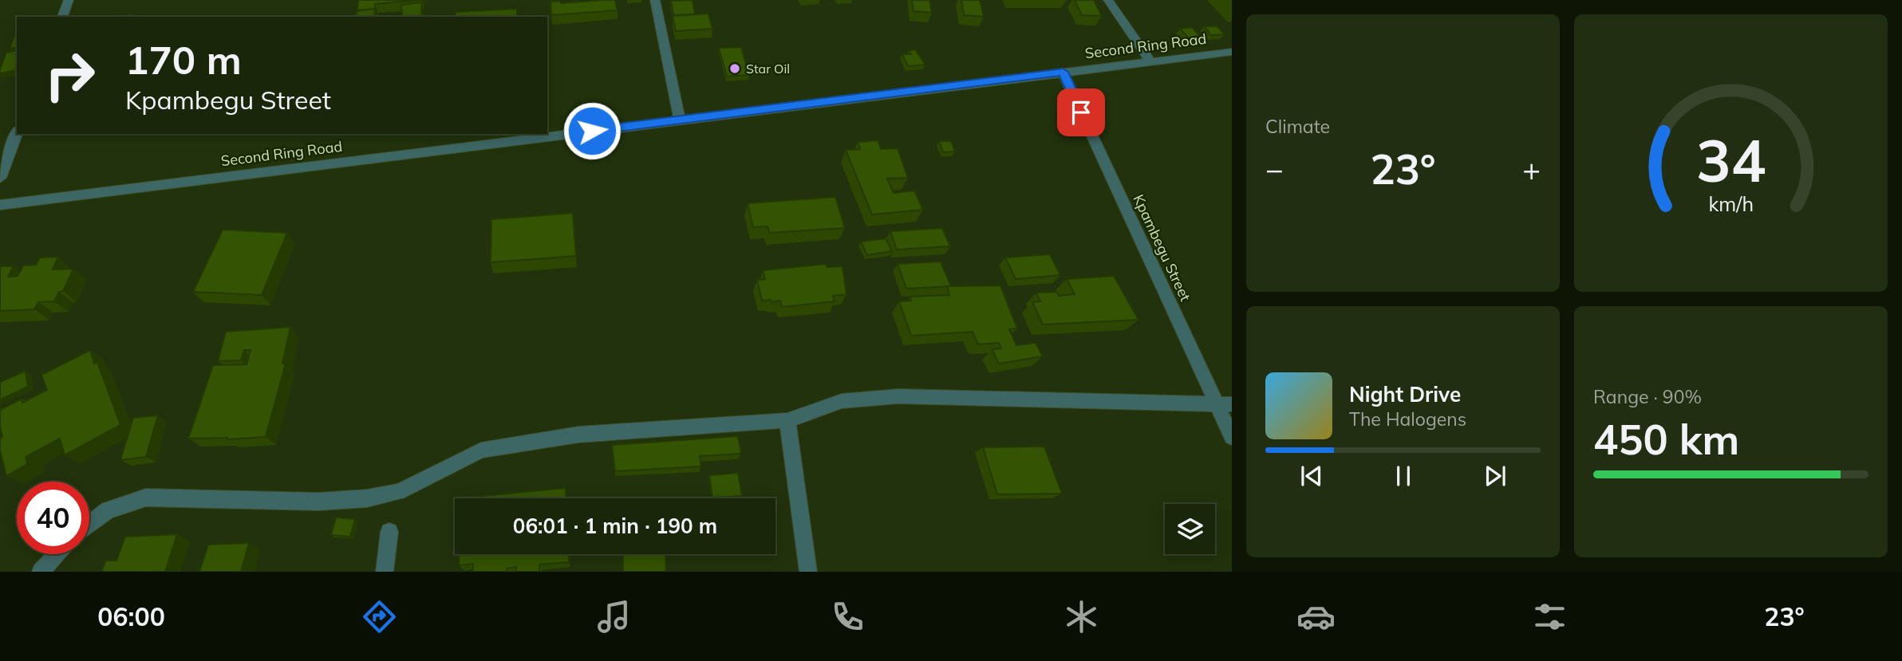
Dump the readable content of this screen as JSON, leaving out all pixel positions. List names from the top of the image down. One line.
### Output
{"streets":{"street":["Second Ring Road","Kpambegu Street"]},"crossings":[["Second Ring Road","Kpambegu Street"]],"places":["Star Oil"],"page":{"tile":["Climate",["Range · 90%","450 km"]],"turn":["170 m","Kpambegu Street"],"heat":["−","23°","+"],"song":["Night Drive","The Halogens"],"limit":"40","trip":"06:01 · 1 min · 190 m","tabs":["06:00","23°"],"gauge":["34","km/h"]}}
